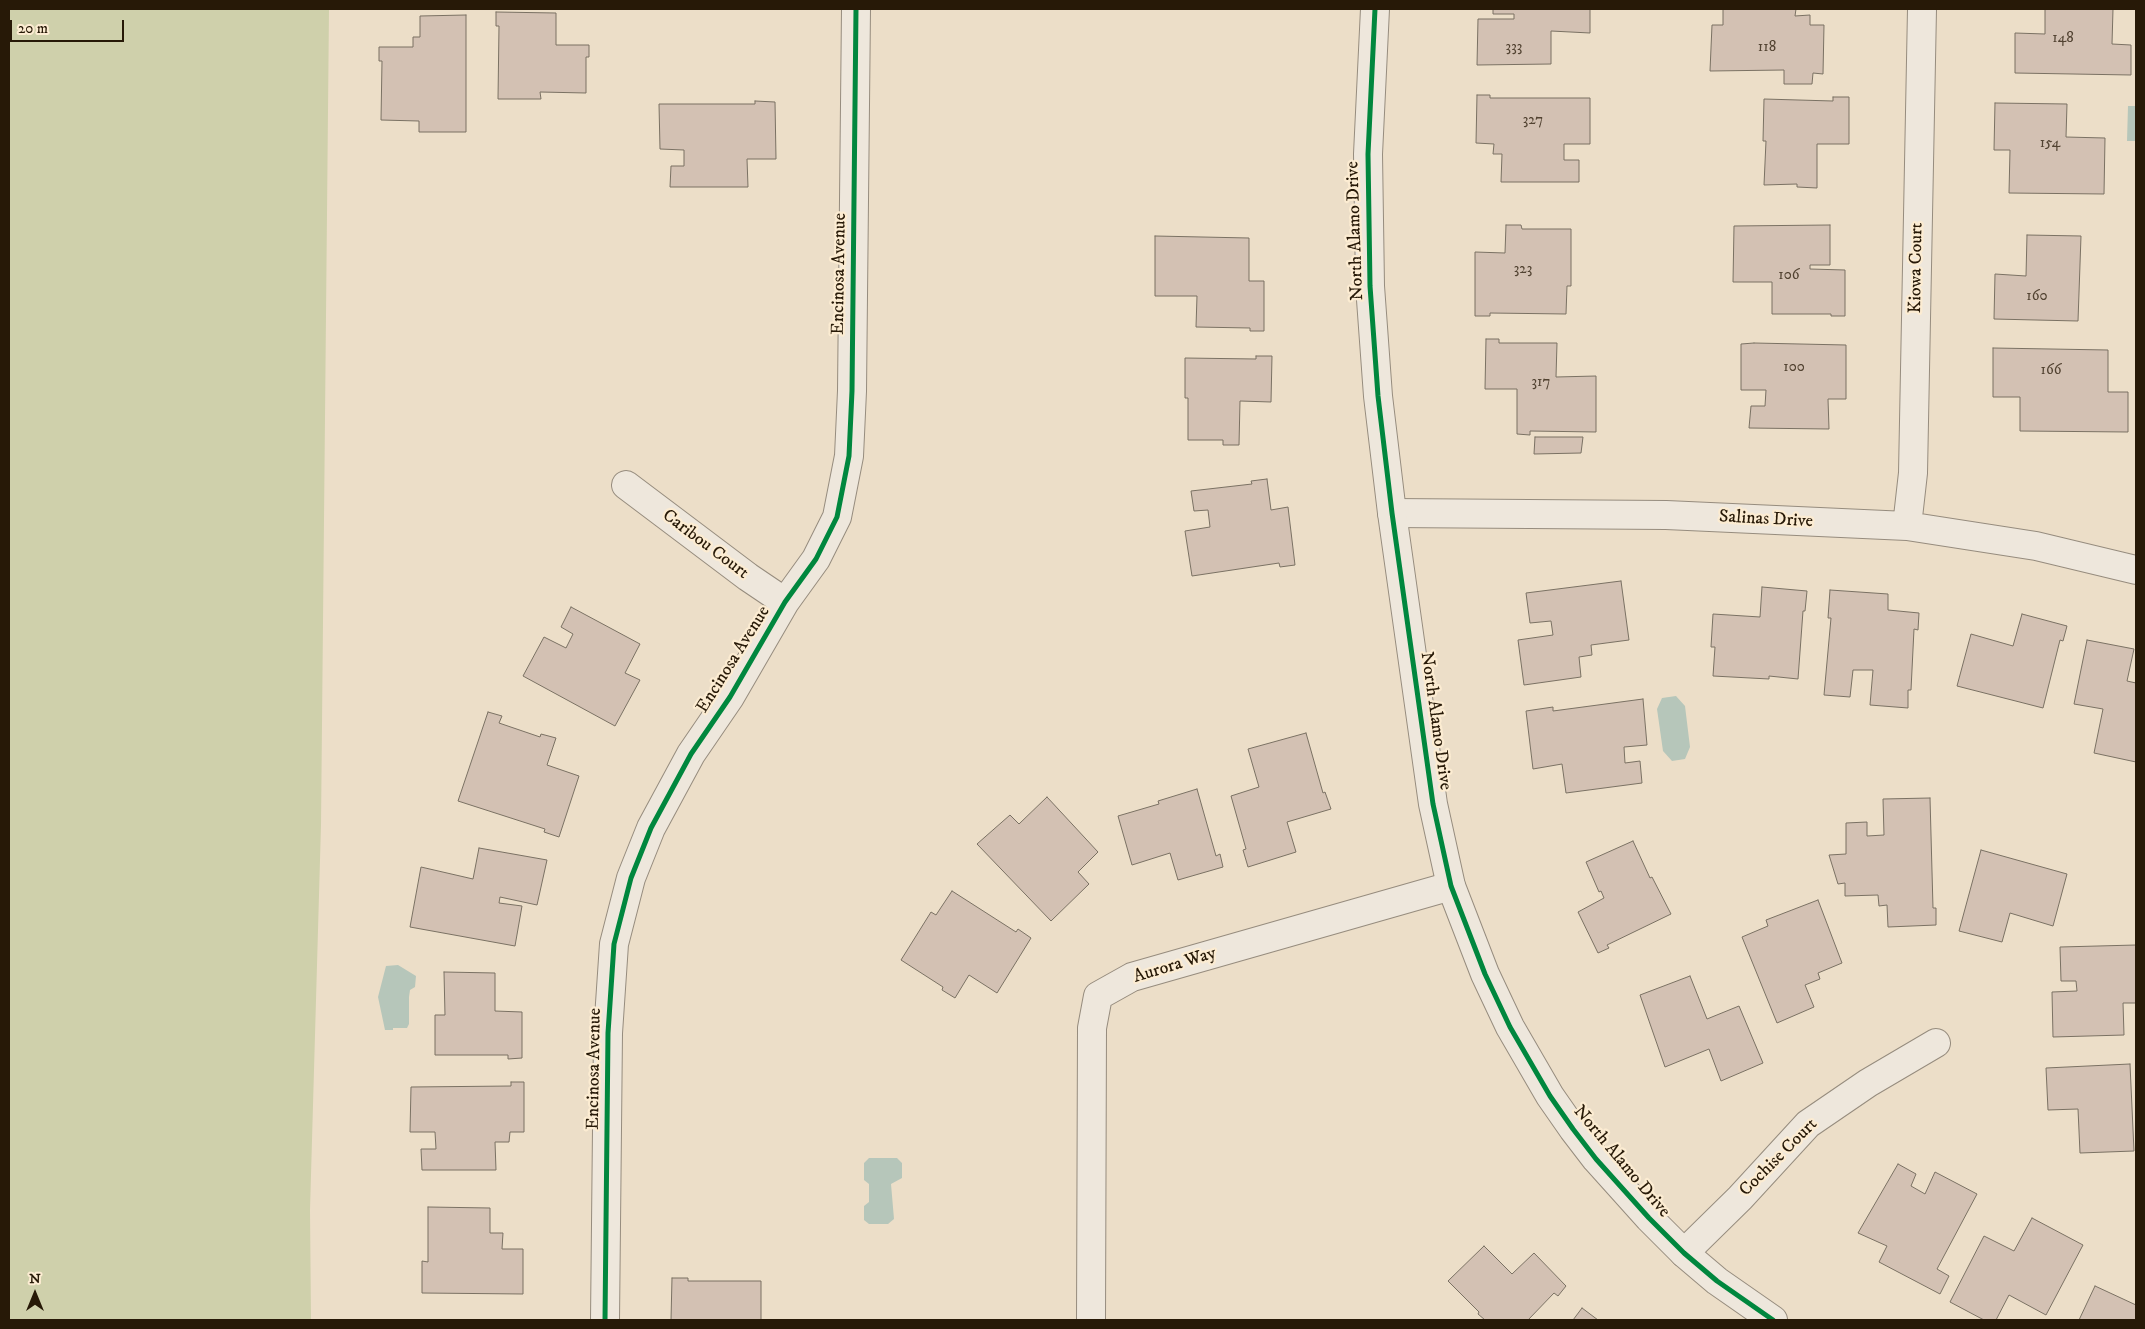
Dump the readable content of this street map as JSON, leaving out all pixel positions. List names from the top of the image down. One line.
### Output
{"streets":{"street":["North Alamo Drive","Kiowa Court","Encinosa Avenue","Salinas Drive","Caribou Court","Aurora Way","Cochise Court"]},"crossings":[["North Alamo Drive","Salinas Drive"],["North Alamo Drive","Aurora Way"],["North Alamo Drive","Cochise Court"],["Kiowa Court","Salinas Drive"],["Encinosa Avenue","Caribou Court"]],"house_numbers":["148","333","118","327","154","323","106","160","100","166","317"],"scale_bar":"20 m","north":"top"}
